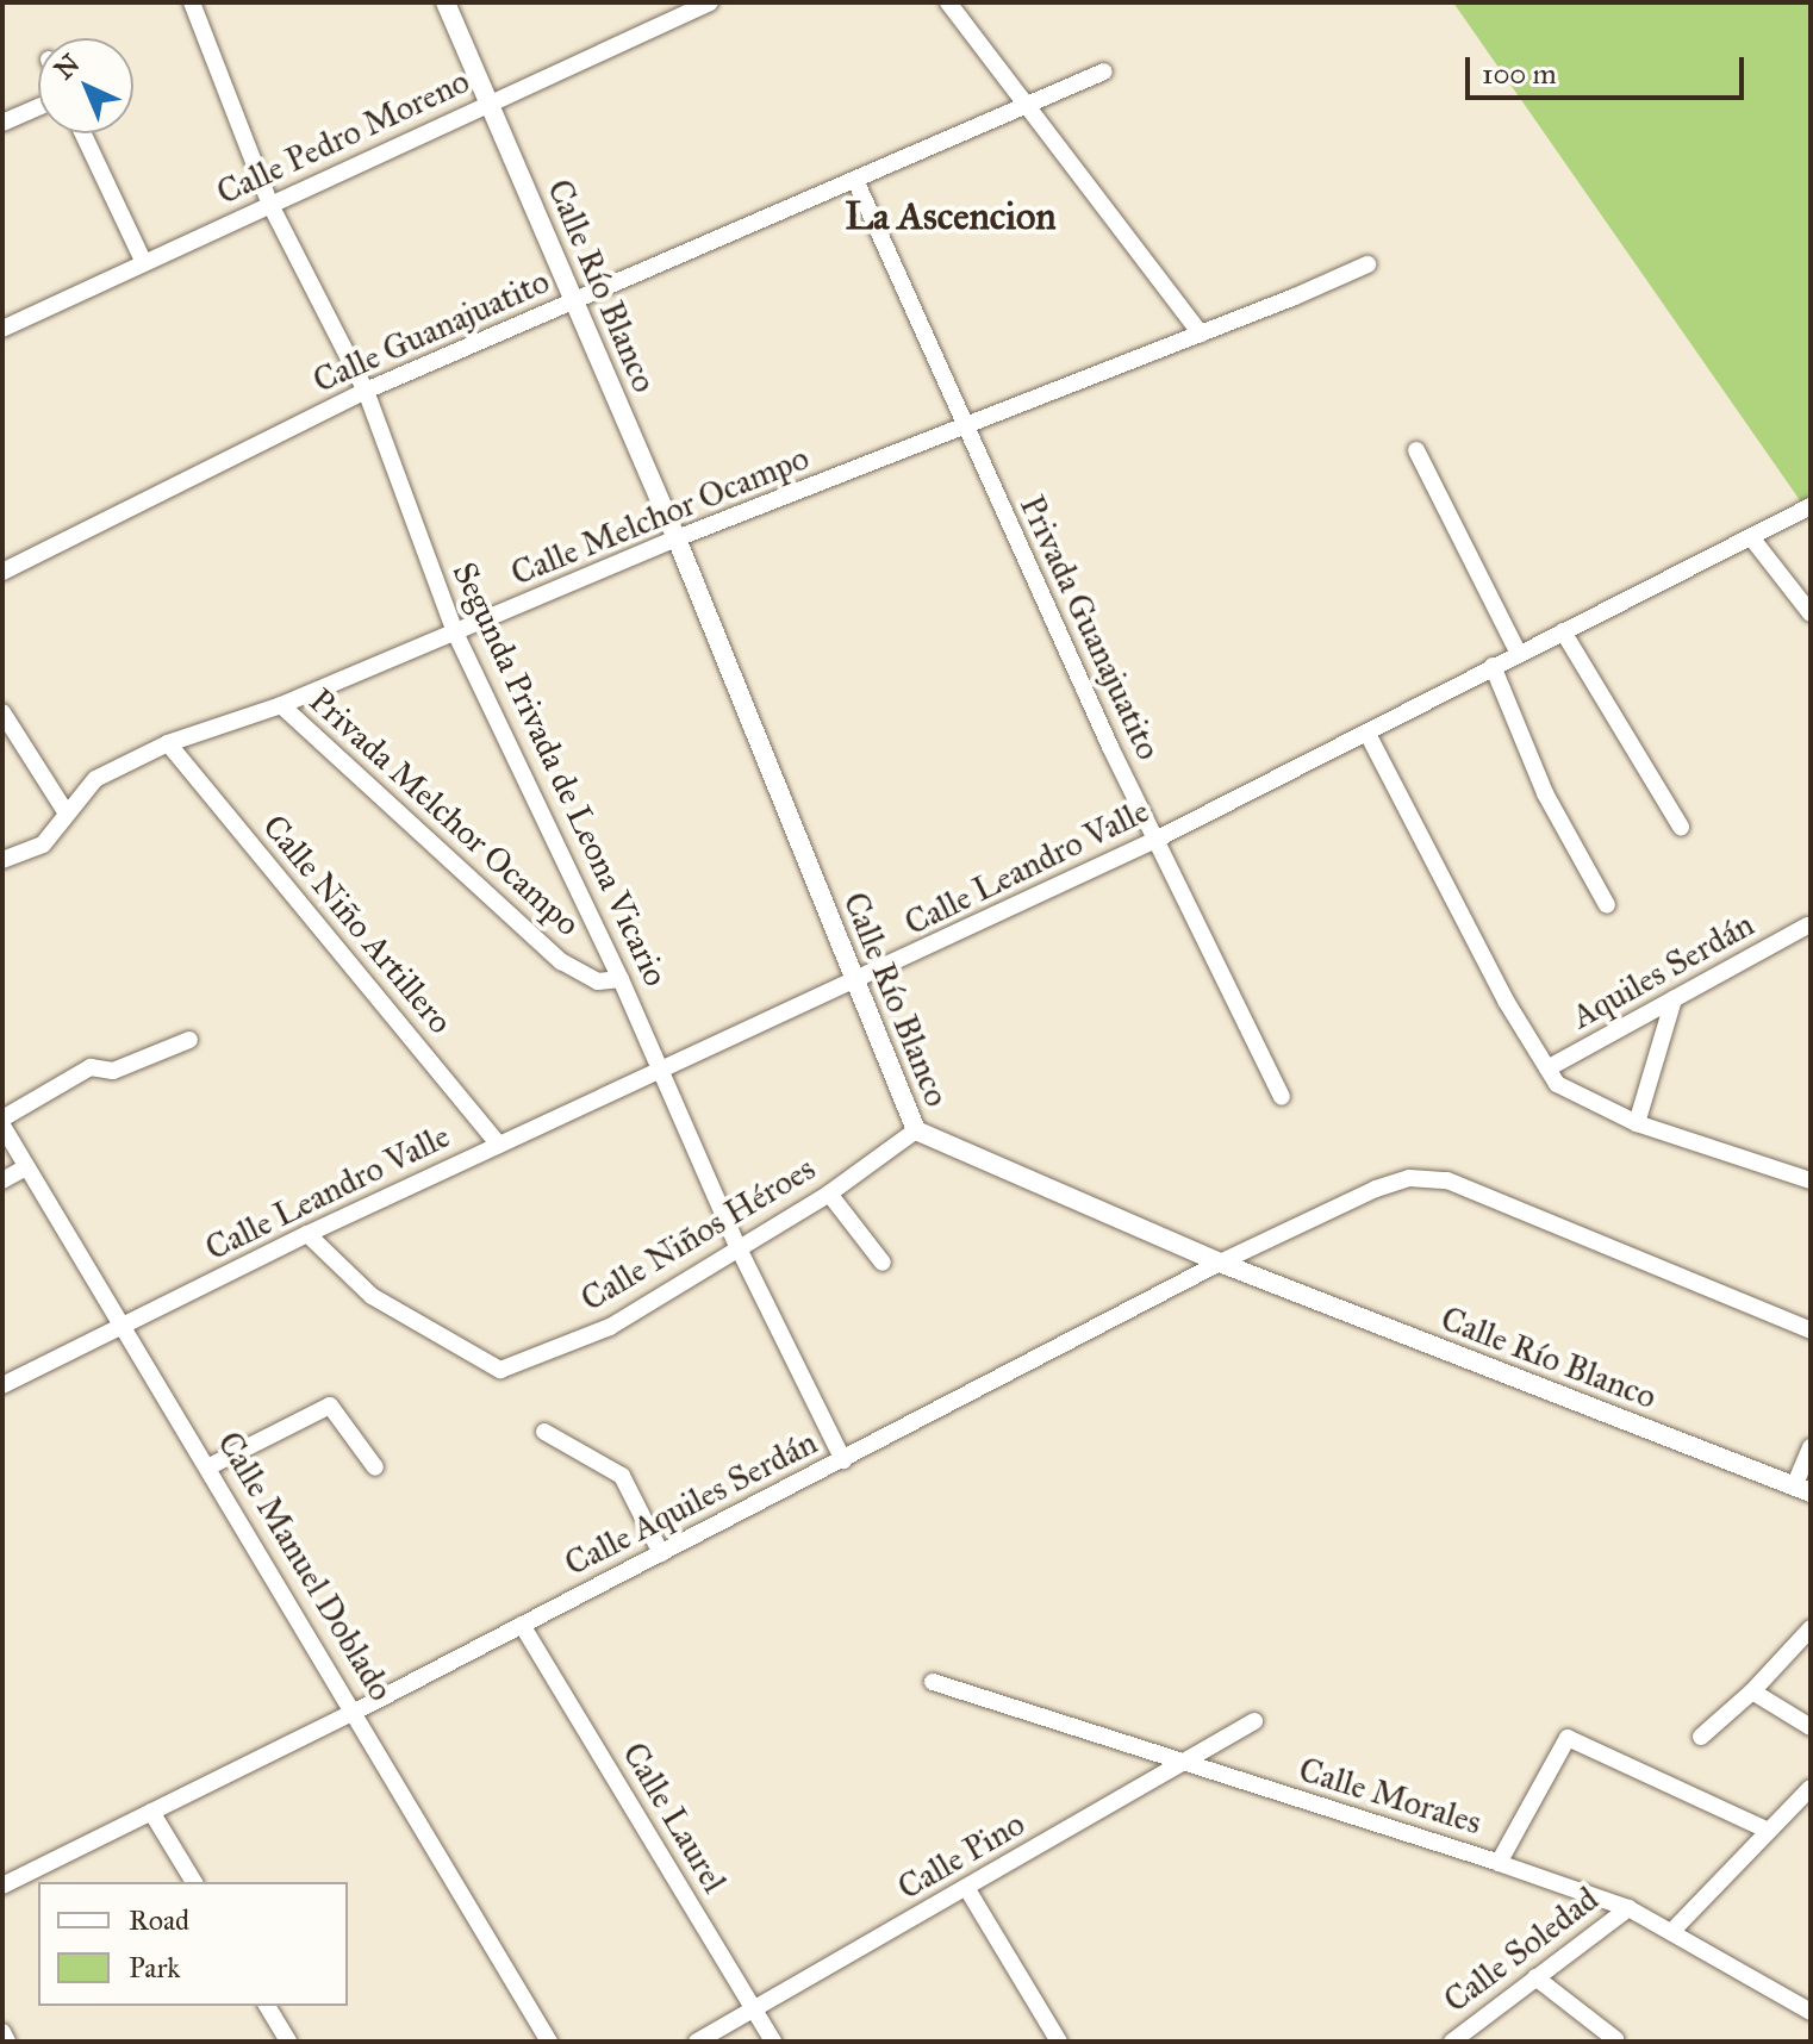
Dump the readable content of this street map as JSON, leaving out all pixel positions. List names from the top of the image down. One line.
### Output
{"streets":{"street":["Calle Pedro Moreno","Calle Río Blanco","Calle Guanajuatito","Calle Melchor Ocampo","Privada Guanajuatito","Segunda Privada de Leona Vicario","Privada Melchor Ocampo","Calle Leandro Valle","Calle Niño Artillero","Aquiles Serdán","Calle Niños Héroes","Calle Aquiles Serdán","Calle Manuel Doblado","Calle Morales","Calle Laurel","Calle Pino","Calle Soledad"]},"crossings":[["Calle Pedro Moreno","Calle Río Blanco"],["Calle Pedro Moreno","Segunda Privada de Leona Vicario"],["Calle Río Blanco","Calle Guanajuatito"],["Calle Río Blanco","Calle Melchor Ocampo"],["Calle Río Blanco","Calle Leandro Valle"],["Calle Río Blanco","Calle Niños Héroes"],["Calle Río Blanco","Calle Aquiles Serdán"],["Calle Guanajuatito","Privada Guanajuatito"],["Calle Guanajuatito","Segunda Privada de Leona Vicario"],["Calle Melchor Ocampo","Privada Guanajuatito"],["Calle Melchor Ocampo","Segunda Privada de Leona Vicario"],["Calle Melchor Ocampo","Privada Melchor Ocampo"],["Calle Melchor Ocampo","Calle Niño Artillero"],["Privada Guanajuatito","Calle Leandro Valle"],["Segunda Privada de Leona Vicario","Privada Melchor Ocampo"],["Segunda Privada de Leona Vicario","Calle Leandro Valle"],["Segunda Privada de Leona Vicario","Calle Niños Héroes"],["Segunda Privada de Leona Vicario","Calle Aquiles Serdán"],["Calle Leandro Valle","Calle Niño Artillero"],["Calle Leandro Valle","Calle Niños Héroes"],["Calle Leandro Valle","Calle Manuel Doblado"],["Calle Aquiles Serdán","Calle Manuel Doblado"],["Calle Aquiles Serdán","Calle Laurel"],["Calle Morales","Calle Pino"],["Calle Morales","Calle Soledad"],["Calle Laurel","Calle Pino"]],"districts":["La Ascencion"],"legend":["Road","Park"],"scale_bar":"100 m","north":"top left"}
